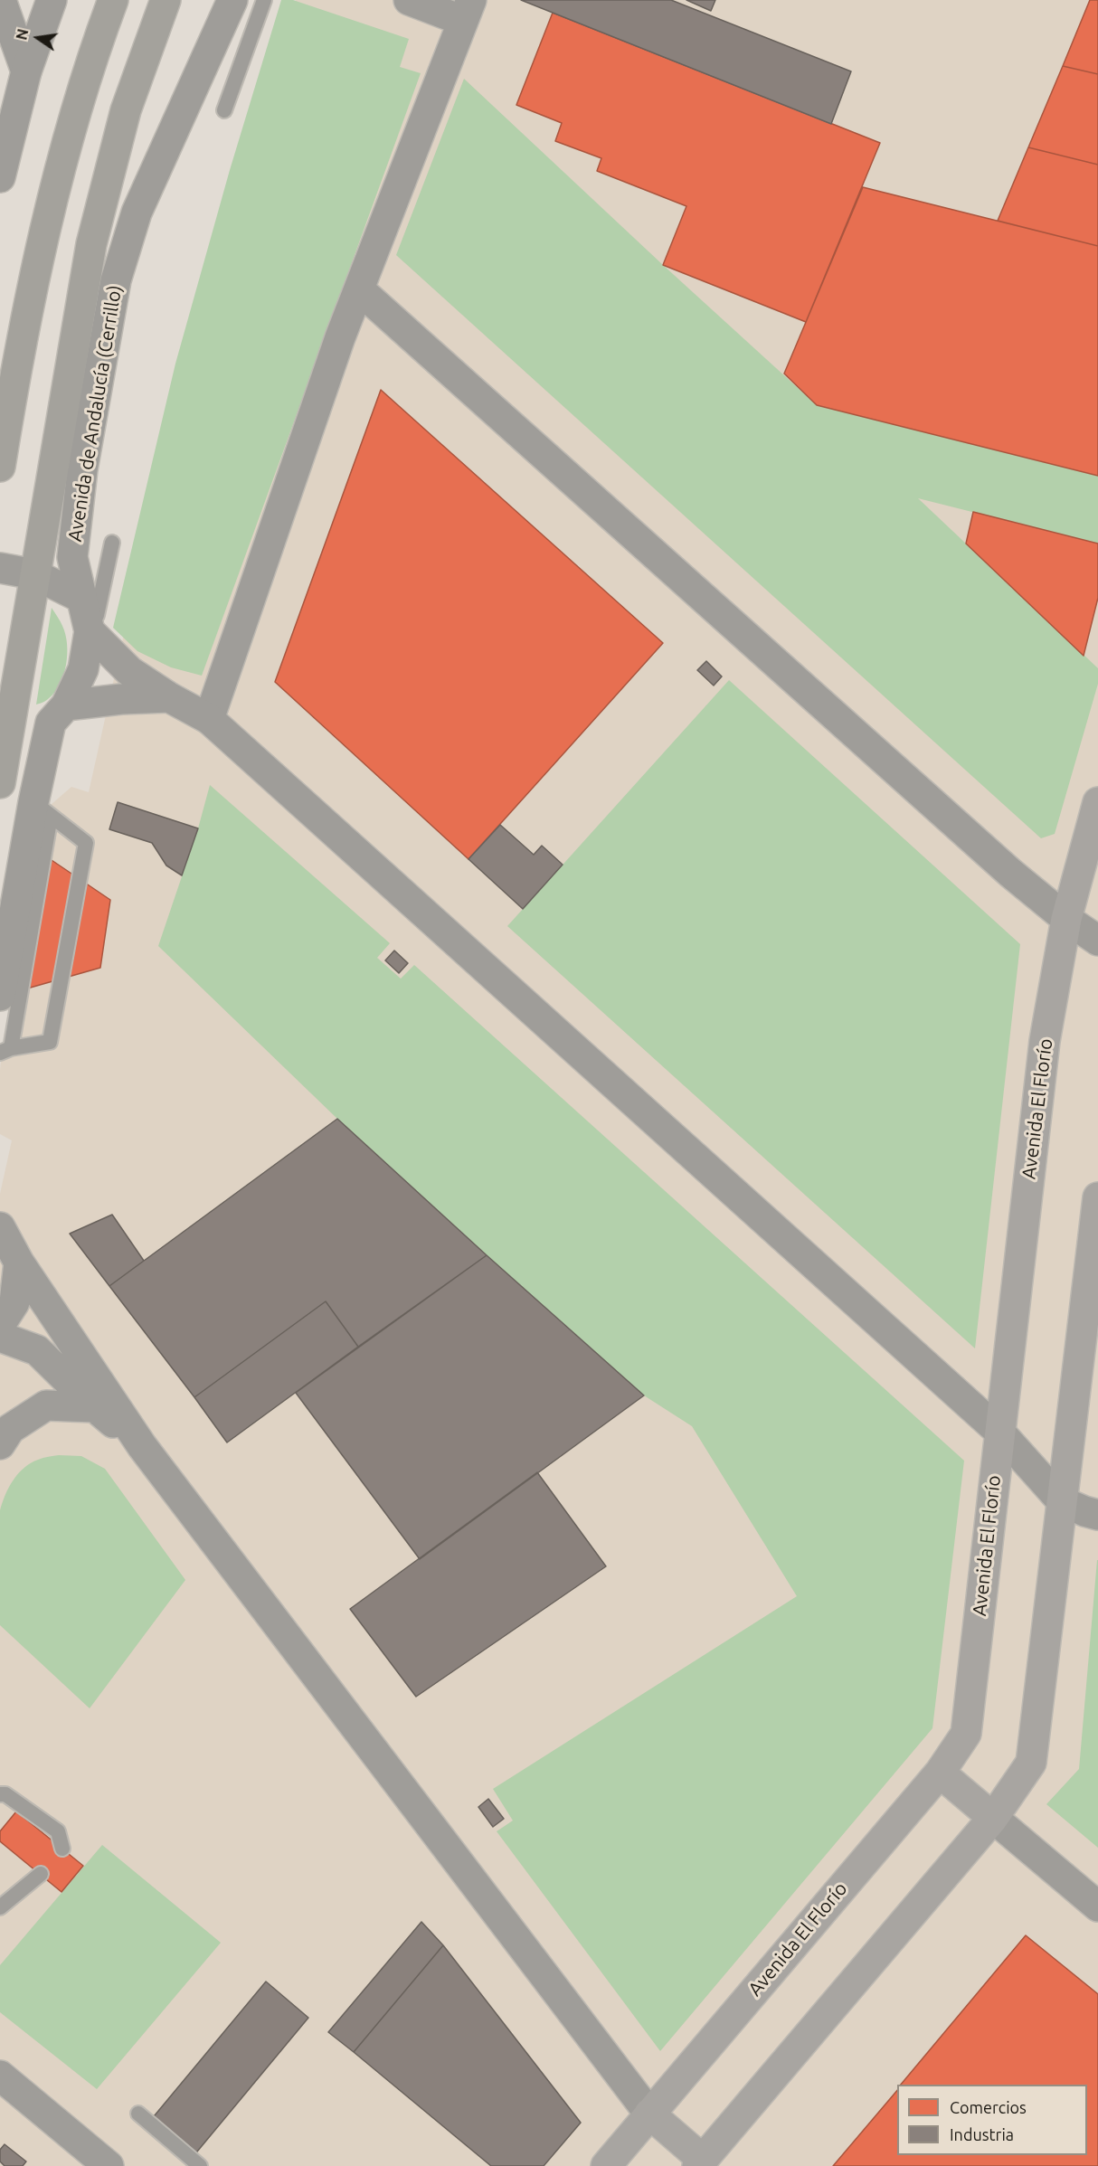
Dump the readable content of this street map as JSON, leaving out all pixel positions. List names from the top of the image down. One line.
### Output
{"streets":{"highway":["Avenida de Andalucía (Cerrillo)"],"main road":["Avenida El Florío"]},"legend":["Comercios","Industria"],"north":"left"}
